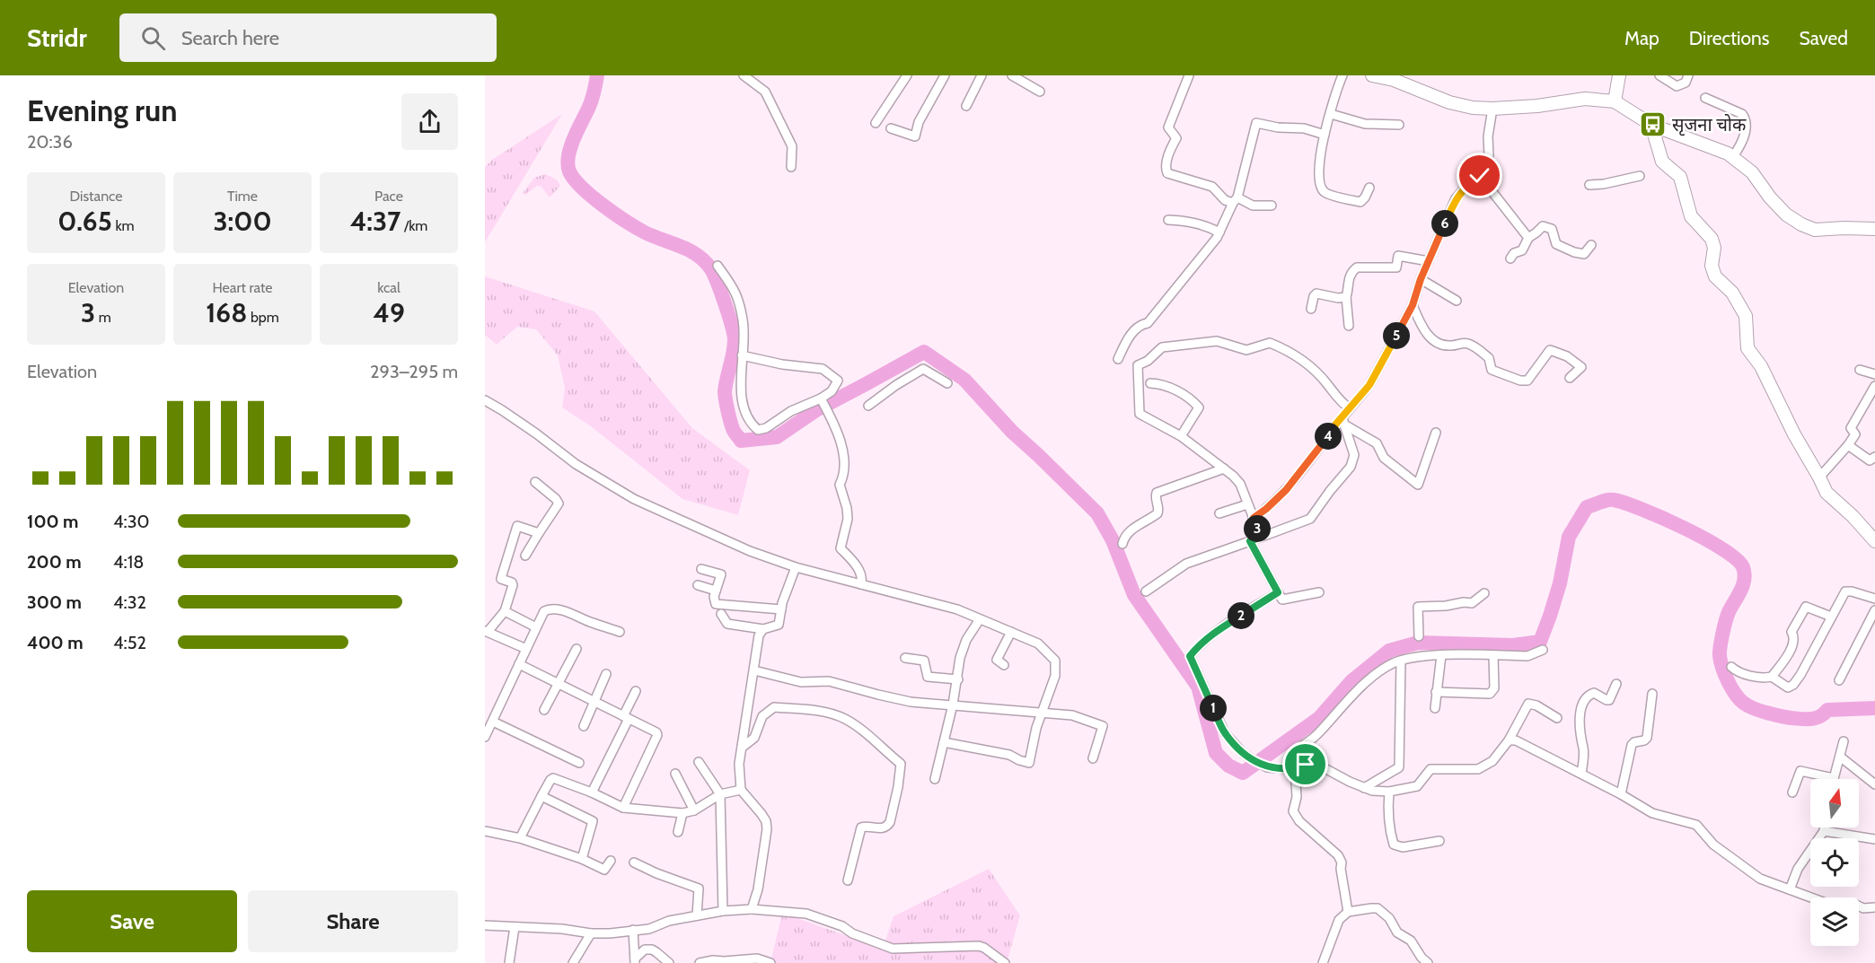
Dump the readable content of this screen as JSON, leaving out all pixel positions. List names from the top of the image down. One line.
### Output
{"places":{"bus stop":["सृजना चोक"]},"north":"top","page":{"header":"Stridr","search":"Search here","nav":["Map","Directions","Saved"],"heading":["Evening run","20:36"],"stats":[["Distance","0.65 km"],["Time","3:00"],["Pace","4:37 /km"],["Elevation","3 m"],["Heart rate","168 bpm"],["kcal","49"]],"pins":["6","5","4","3","2","1"],"chart":["Elevation","293–295 m"],"list":[{"name":"100 m","note":"4:30"},{"name":"200 m","note":"4:18"},{"name":"300 m","note":"4:32"},{"name":"400 m","note":"4:52"}],"buttons":["Save","Share"]}}
